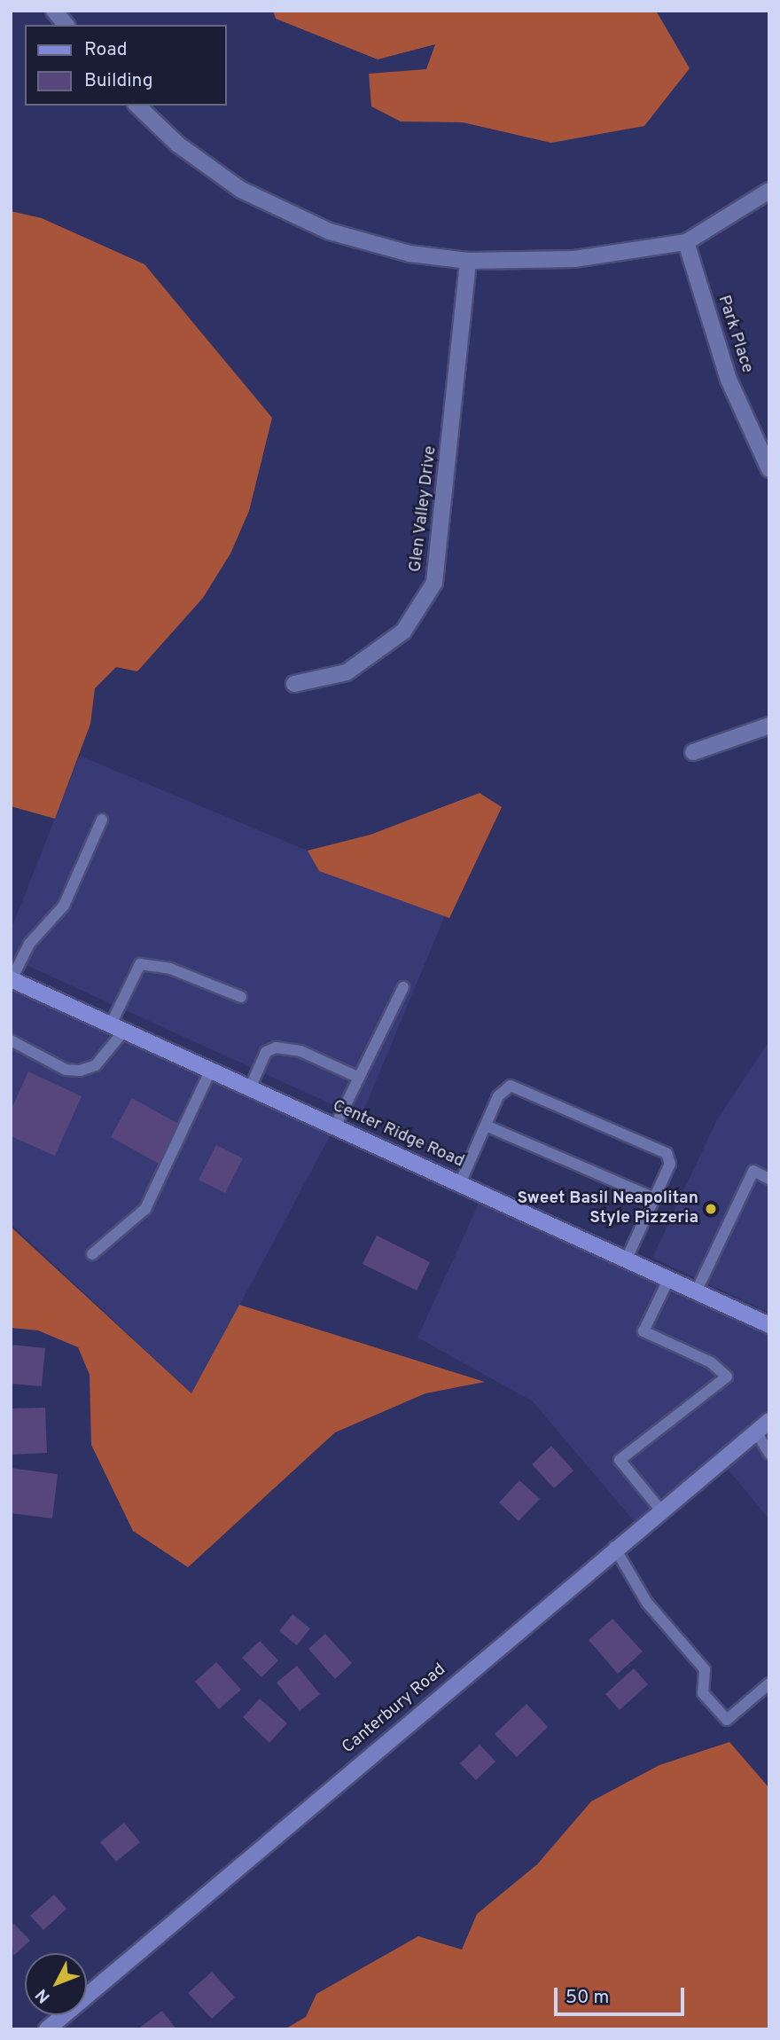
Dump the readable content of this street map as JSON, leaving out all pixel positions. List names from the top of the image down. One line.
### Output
{"streets":{"main road":["Center Ridge Road"],"street":["Park Place","Glen Valley Drive","Canterbury Road"]},"places":["Sweet Basil Neapolitan Style Pizzeria"],"legend":["Road","Building"],"scale_bar":"50 m","north":"bottom left"}
